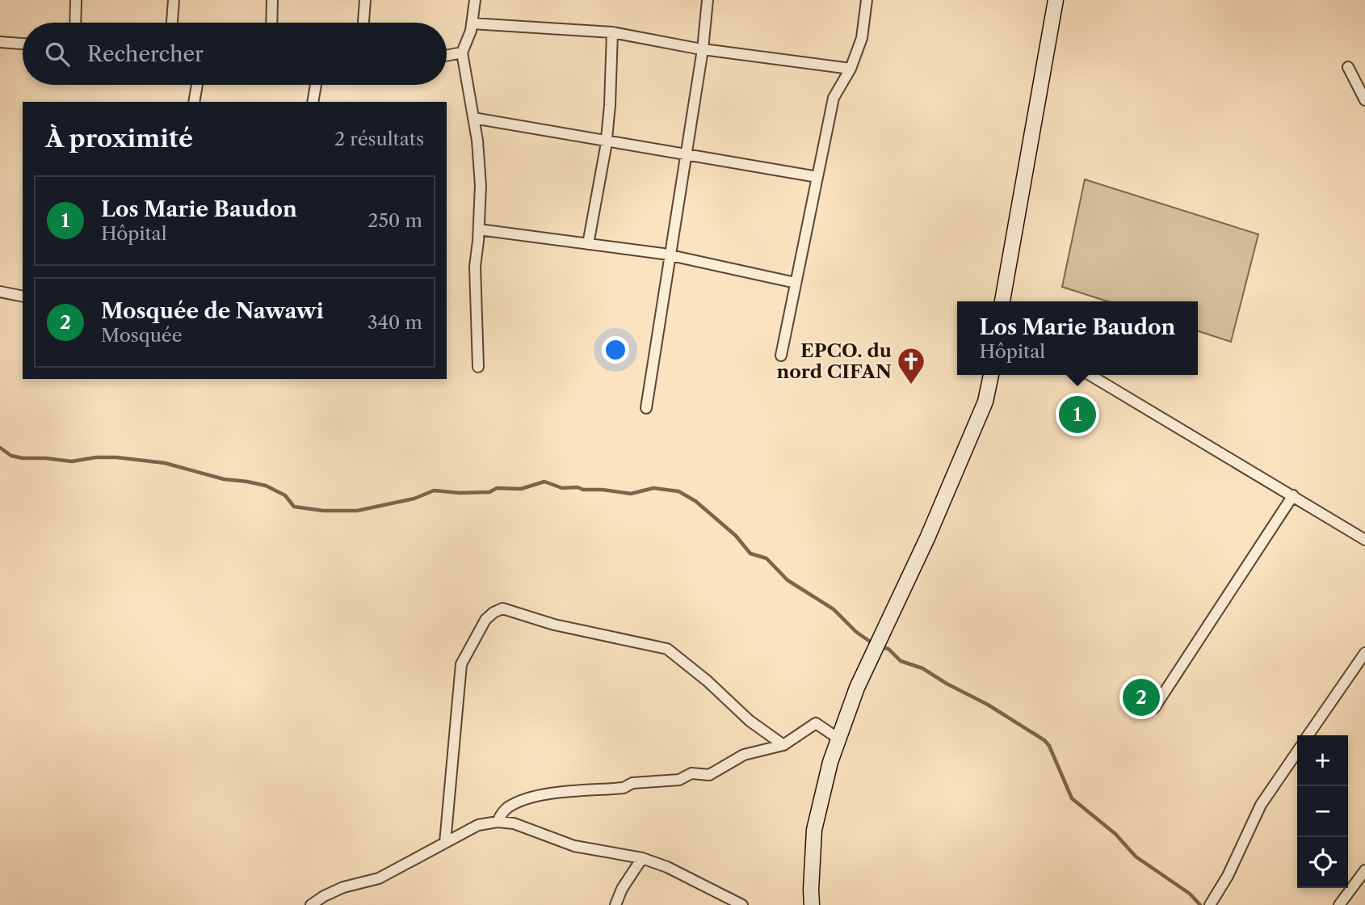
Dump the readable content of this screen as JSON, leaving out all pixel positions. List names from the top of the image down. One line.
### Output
{"places":{"church":["EPCO. du nord CIFAN"]},"page":{"search":"Rechercher","heading":["À proximité","2 résultats"],"list":[{"mark":"1","name":"Los Marie Baudon","note":"Hôpital","value":"250 m"},{"mark":"2","name":"Mosquée de Nawawi","note":"Mosquée","value":"340 m"}],"popup":["Los Marie Baudon","Hôpital"],"pins":["1","2"],"map_buttons":["+","−"]}}
